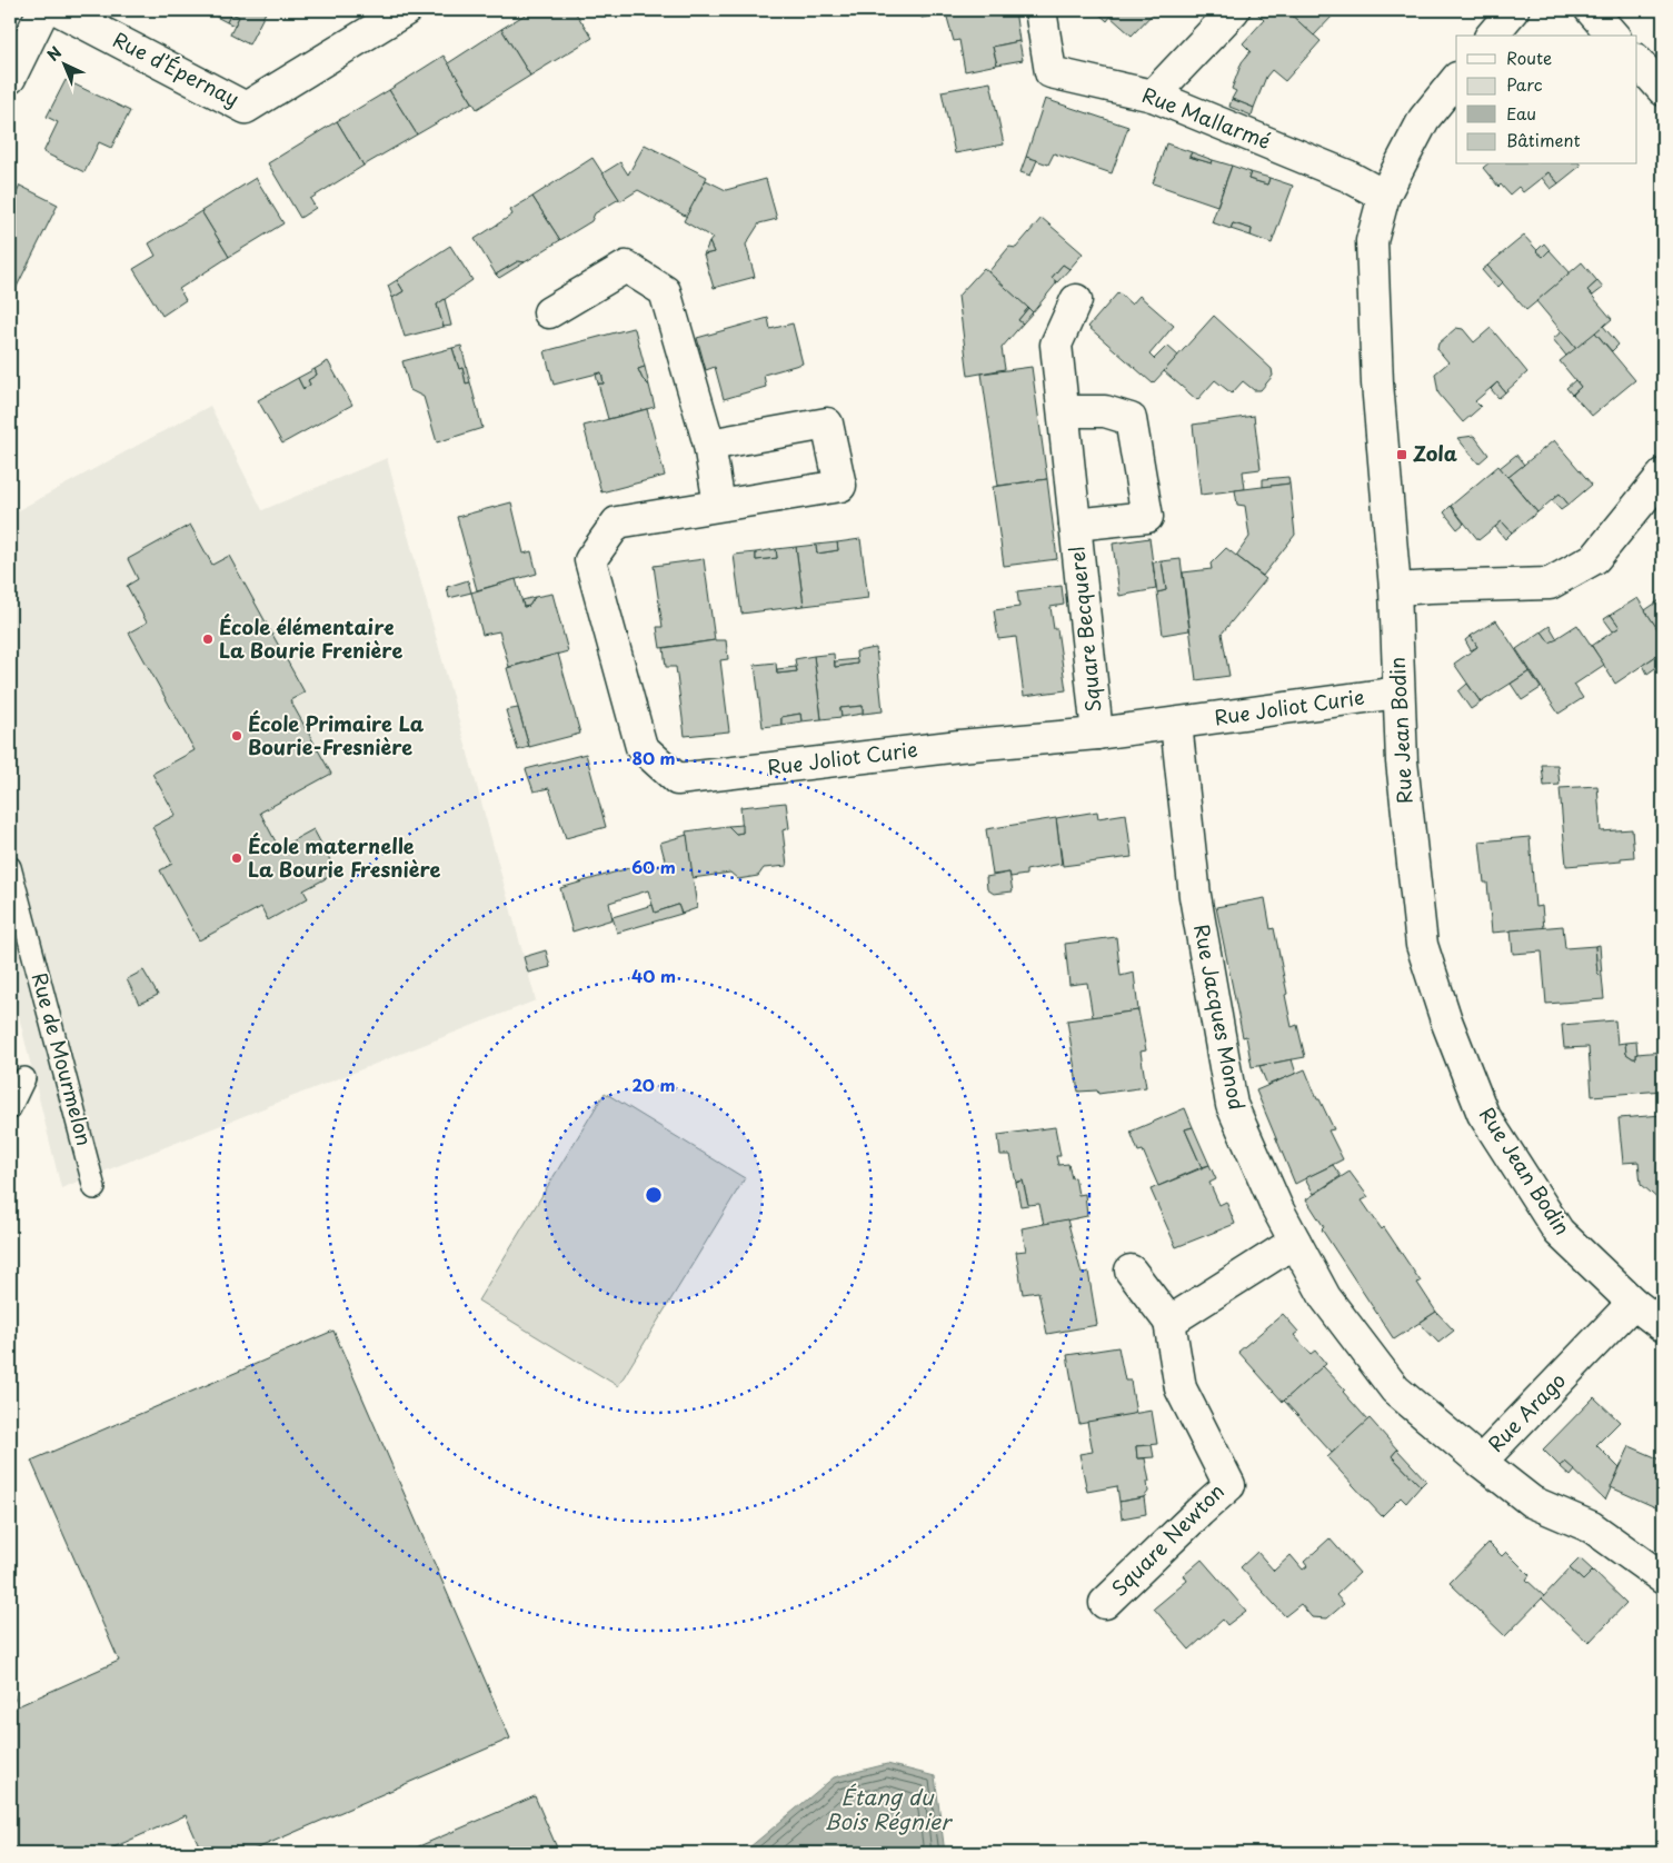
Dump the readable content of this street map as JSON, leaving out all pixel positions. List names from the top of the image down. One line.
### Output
{"streets":{"street":["Rue d’Épernay","Rue Mallarmé","Square Becquerel","Rue Joliot Curie","Rue Jean Bodin","Rue Jacques Monod","Rue Arago","Square Newton"],"lane":["Rue de Mourmelon"]},"crossings":[["Rue Mallarmé","Rue Jean Bodin"],["Square Becquerel","Rue Joliot Curie"],["Rue Joliot Curie","Rue Jean Bodin"],["Rue Joliot Curie","Rue Jacques Monod"],["Rue Jean Bodin","Rue Arago"],["Rue Jacques Monod","Rue Arago"]],"water":["Étang du Bois Régnier"],"places":{"transit":["Zola"],"other":["École élémentaire La Bourie Frenière","École Primaire La Bourie-Fresnière","École maternelle La Bourie Fresnière"]},"legend":["Route","Parc","Eau","Bâtiment"],"north":"top left","rings":["80 m","60 m","40 m","20 m"]}
